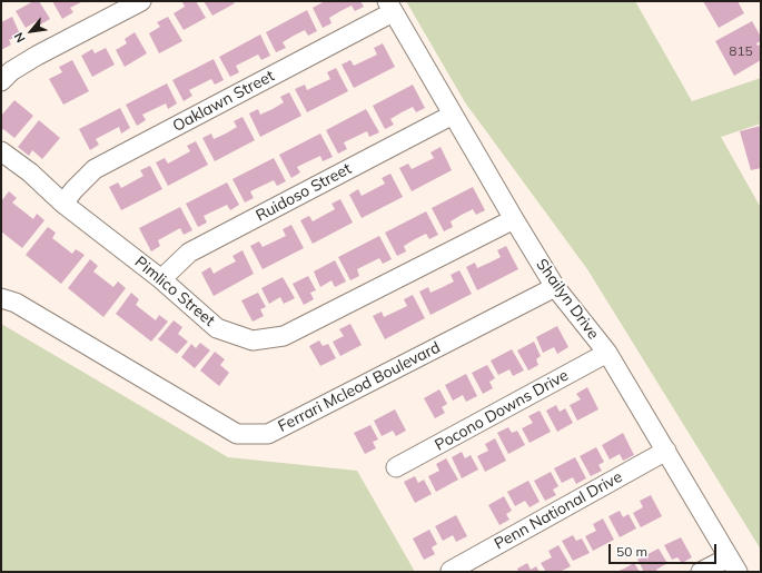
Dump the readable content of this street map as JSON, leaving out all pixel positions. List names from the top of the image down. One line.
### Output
{"streets":{"street":["Oaklawn Street","Ruidoso Street","Pimlico Street","Shailyn Drive","Ferrari Mcleod Boulevard","Pocono Downs Drive","Penn National Drive"]},"crossings":[["Oaklawn Street","Pimlico Street"],["Oaklawn Street","Shailyn Drive"],["Ruidoso Street","Pimlico Street"],["Ruidoso Street","Shailyn Drive"],["Pimlico Street","Shailyn Drive"],["Shailyn Drive","Ferrari Mcleod Boulevard"],["Shailyn Drive","Pocono Downs Drive"],["Shailyn Drive","Penn National Drive"]],"house_numbers":["815"],"scale_bar":"50 m","north":"bottom left"}
